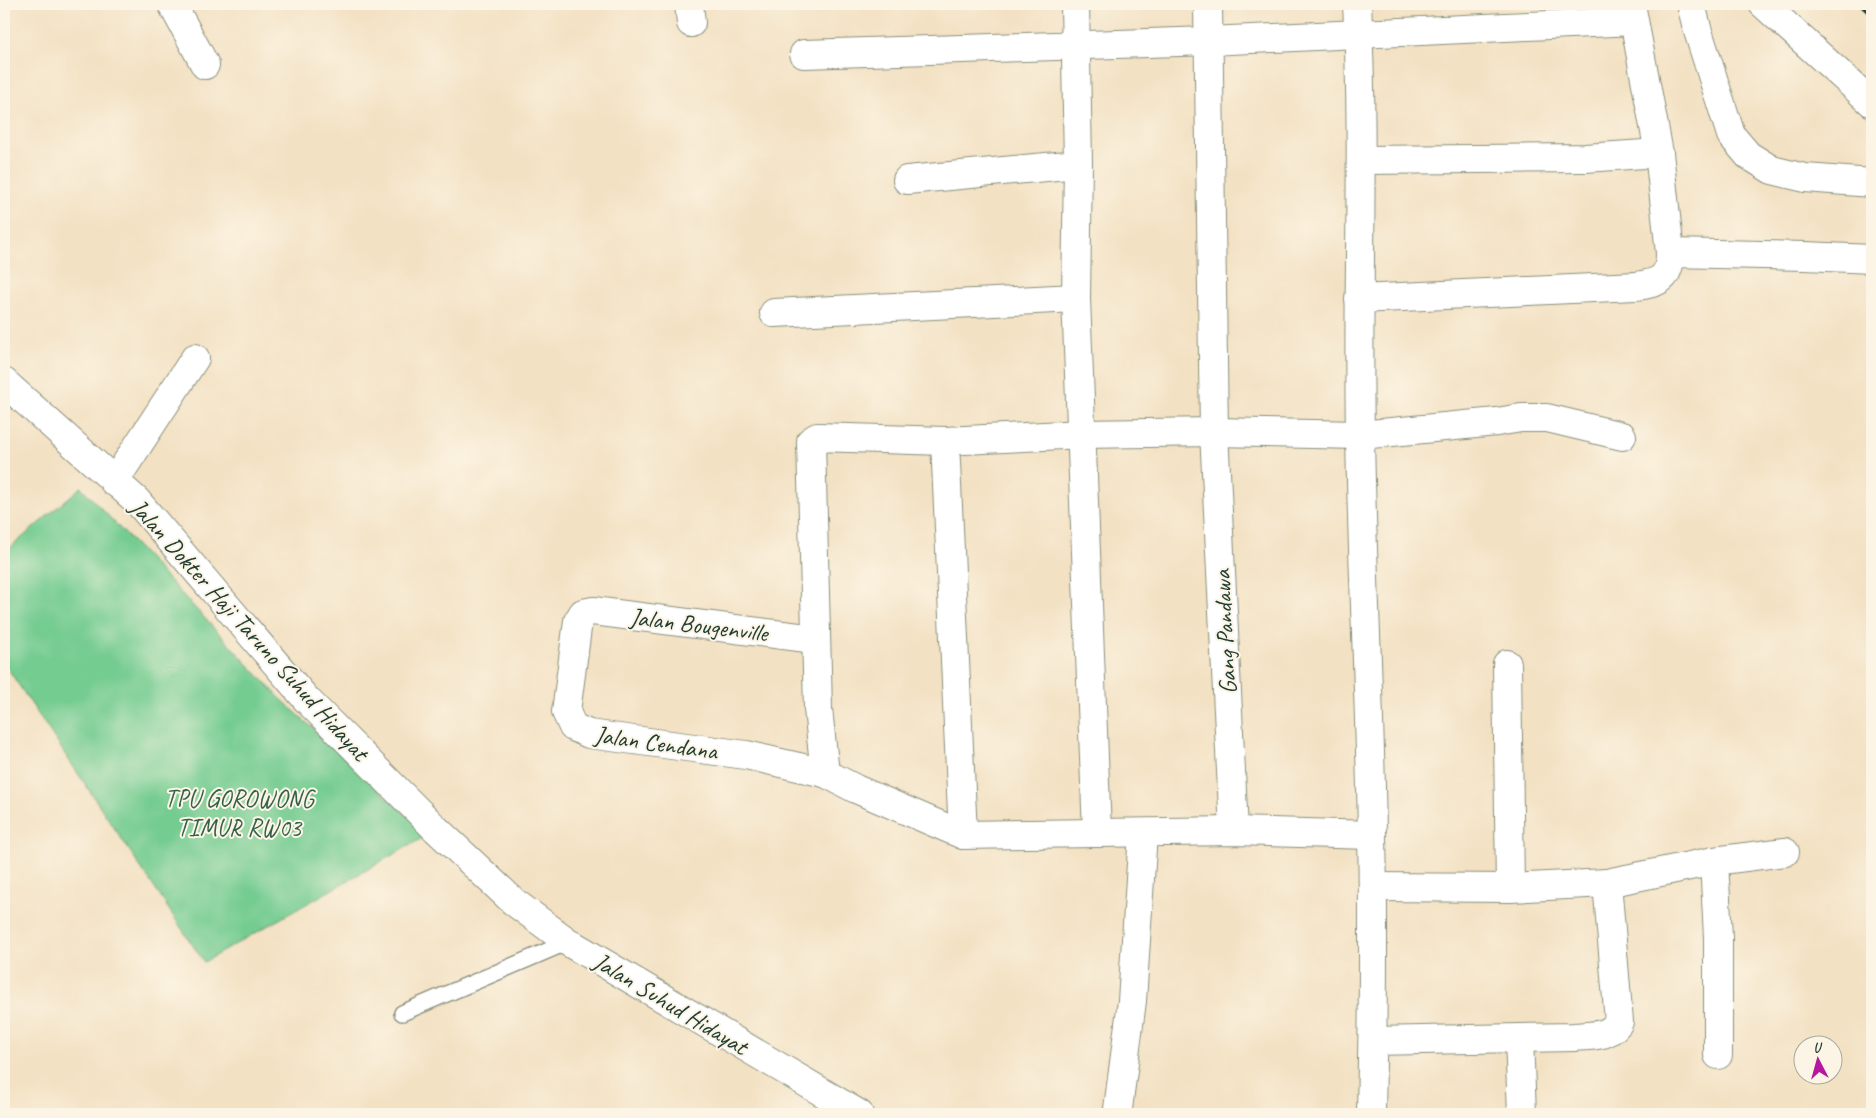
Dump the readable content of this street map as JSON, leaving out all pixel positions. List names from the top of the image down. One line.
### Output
{"streets":{"street":["Jalan Bougenville","Jalan Dokter Haji Taruno Suhud Hidayat","Gang Pandawa","Jalan Cendana","Jalan Suhud Hidayat"]},"crossings":[["Jalan Bougenville","Jalan Cendana"],["Jalan Dokter Haji Taruno Suhud Hidayat","Jalan Suhud Hidayat"]],"parks":["TPU GOROWONG TIMUR RW03"],"north":"top"}
